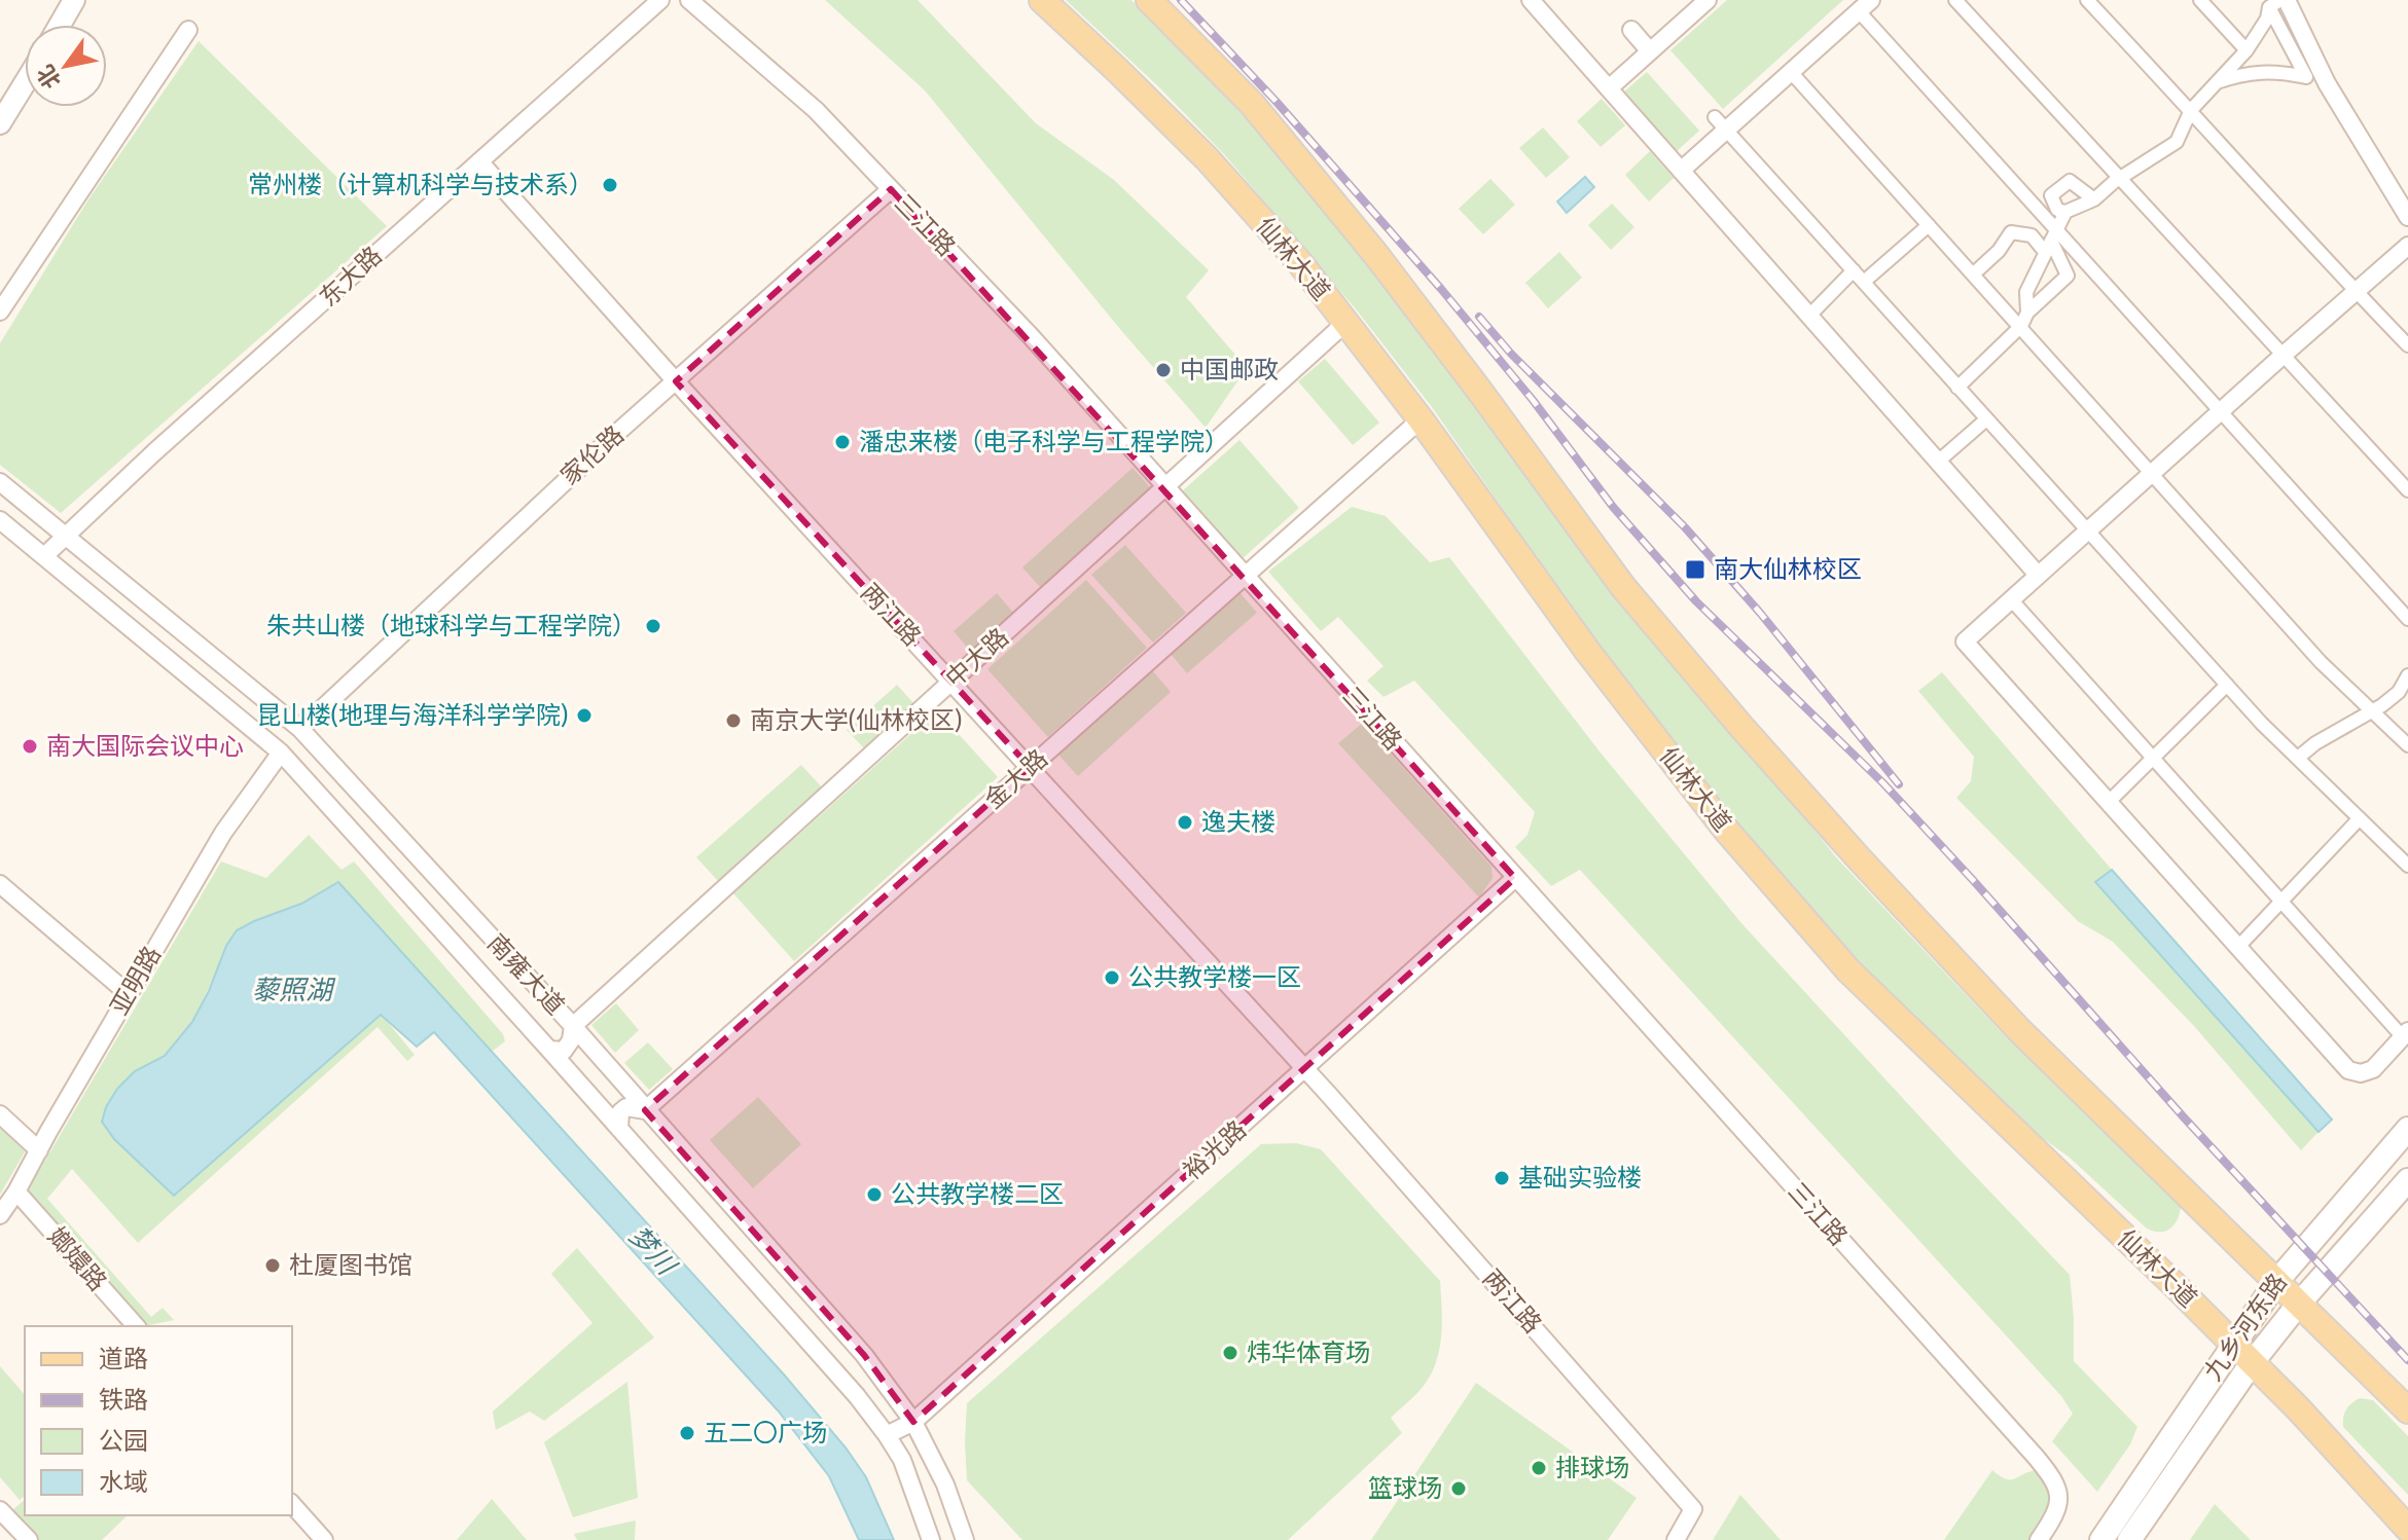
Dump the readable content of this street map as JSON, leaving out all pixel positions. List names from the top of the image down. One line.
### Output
{"streets":{"main road":["仙林大道","九乡河东路"],"street":["三江路","东大路","家伦路","两江路","中大路","金大路","南雍大道","亚明路","裕光路","嫏嬛路"]},"crossings":[["三江路","家伦路"],["三江路","中大路"],["三江路","金大路"],["三江路","裕光路"],["仙林大道","中大路"],["仙林大道","金大路"],["仙林大道","九乡河东路"],["东大路","两江路"],["东大路","南雍大道"],["家伦路","两江路"],["家伦路","南雍大道"],["两江路","中大路"],["两江路","金大路"],["两江路","裕光路"],["中大路","南雍大道"],["金大路","南雍大道"],["南雍大道","亚明路"],["南雍大道","裕光路"],["亚明路","嫏嬛路"]],"water":["藜照湖","梦川"],"places":{"other":["常州楼（计算机科学与技术系）","中国邮政","潘忠来楼（电子科学与工程学院）","朱共山楼（地球科学与工程学院）","昆山楼(地理与海洋科学学院)","南京大学(仙林校区)","南大国际会议中心","逸夫楼","公共教学楼一区","基础实验楼","公共教学楼二区","杜厦图书馆","炜华体育场","五二〇广场","排球场","篮球场"],"transit":["南大仙林校区"]},"legend":["道路","铁路","公园","水域"],"north":"bottom left"}
